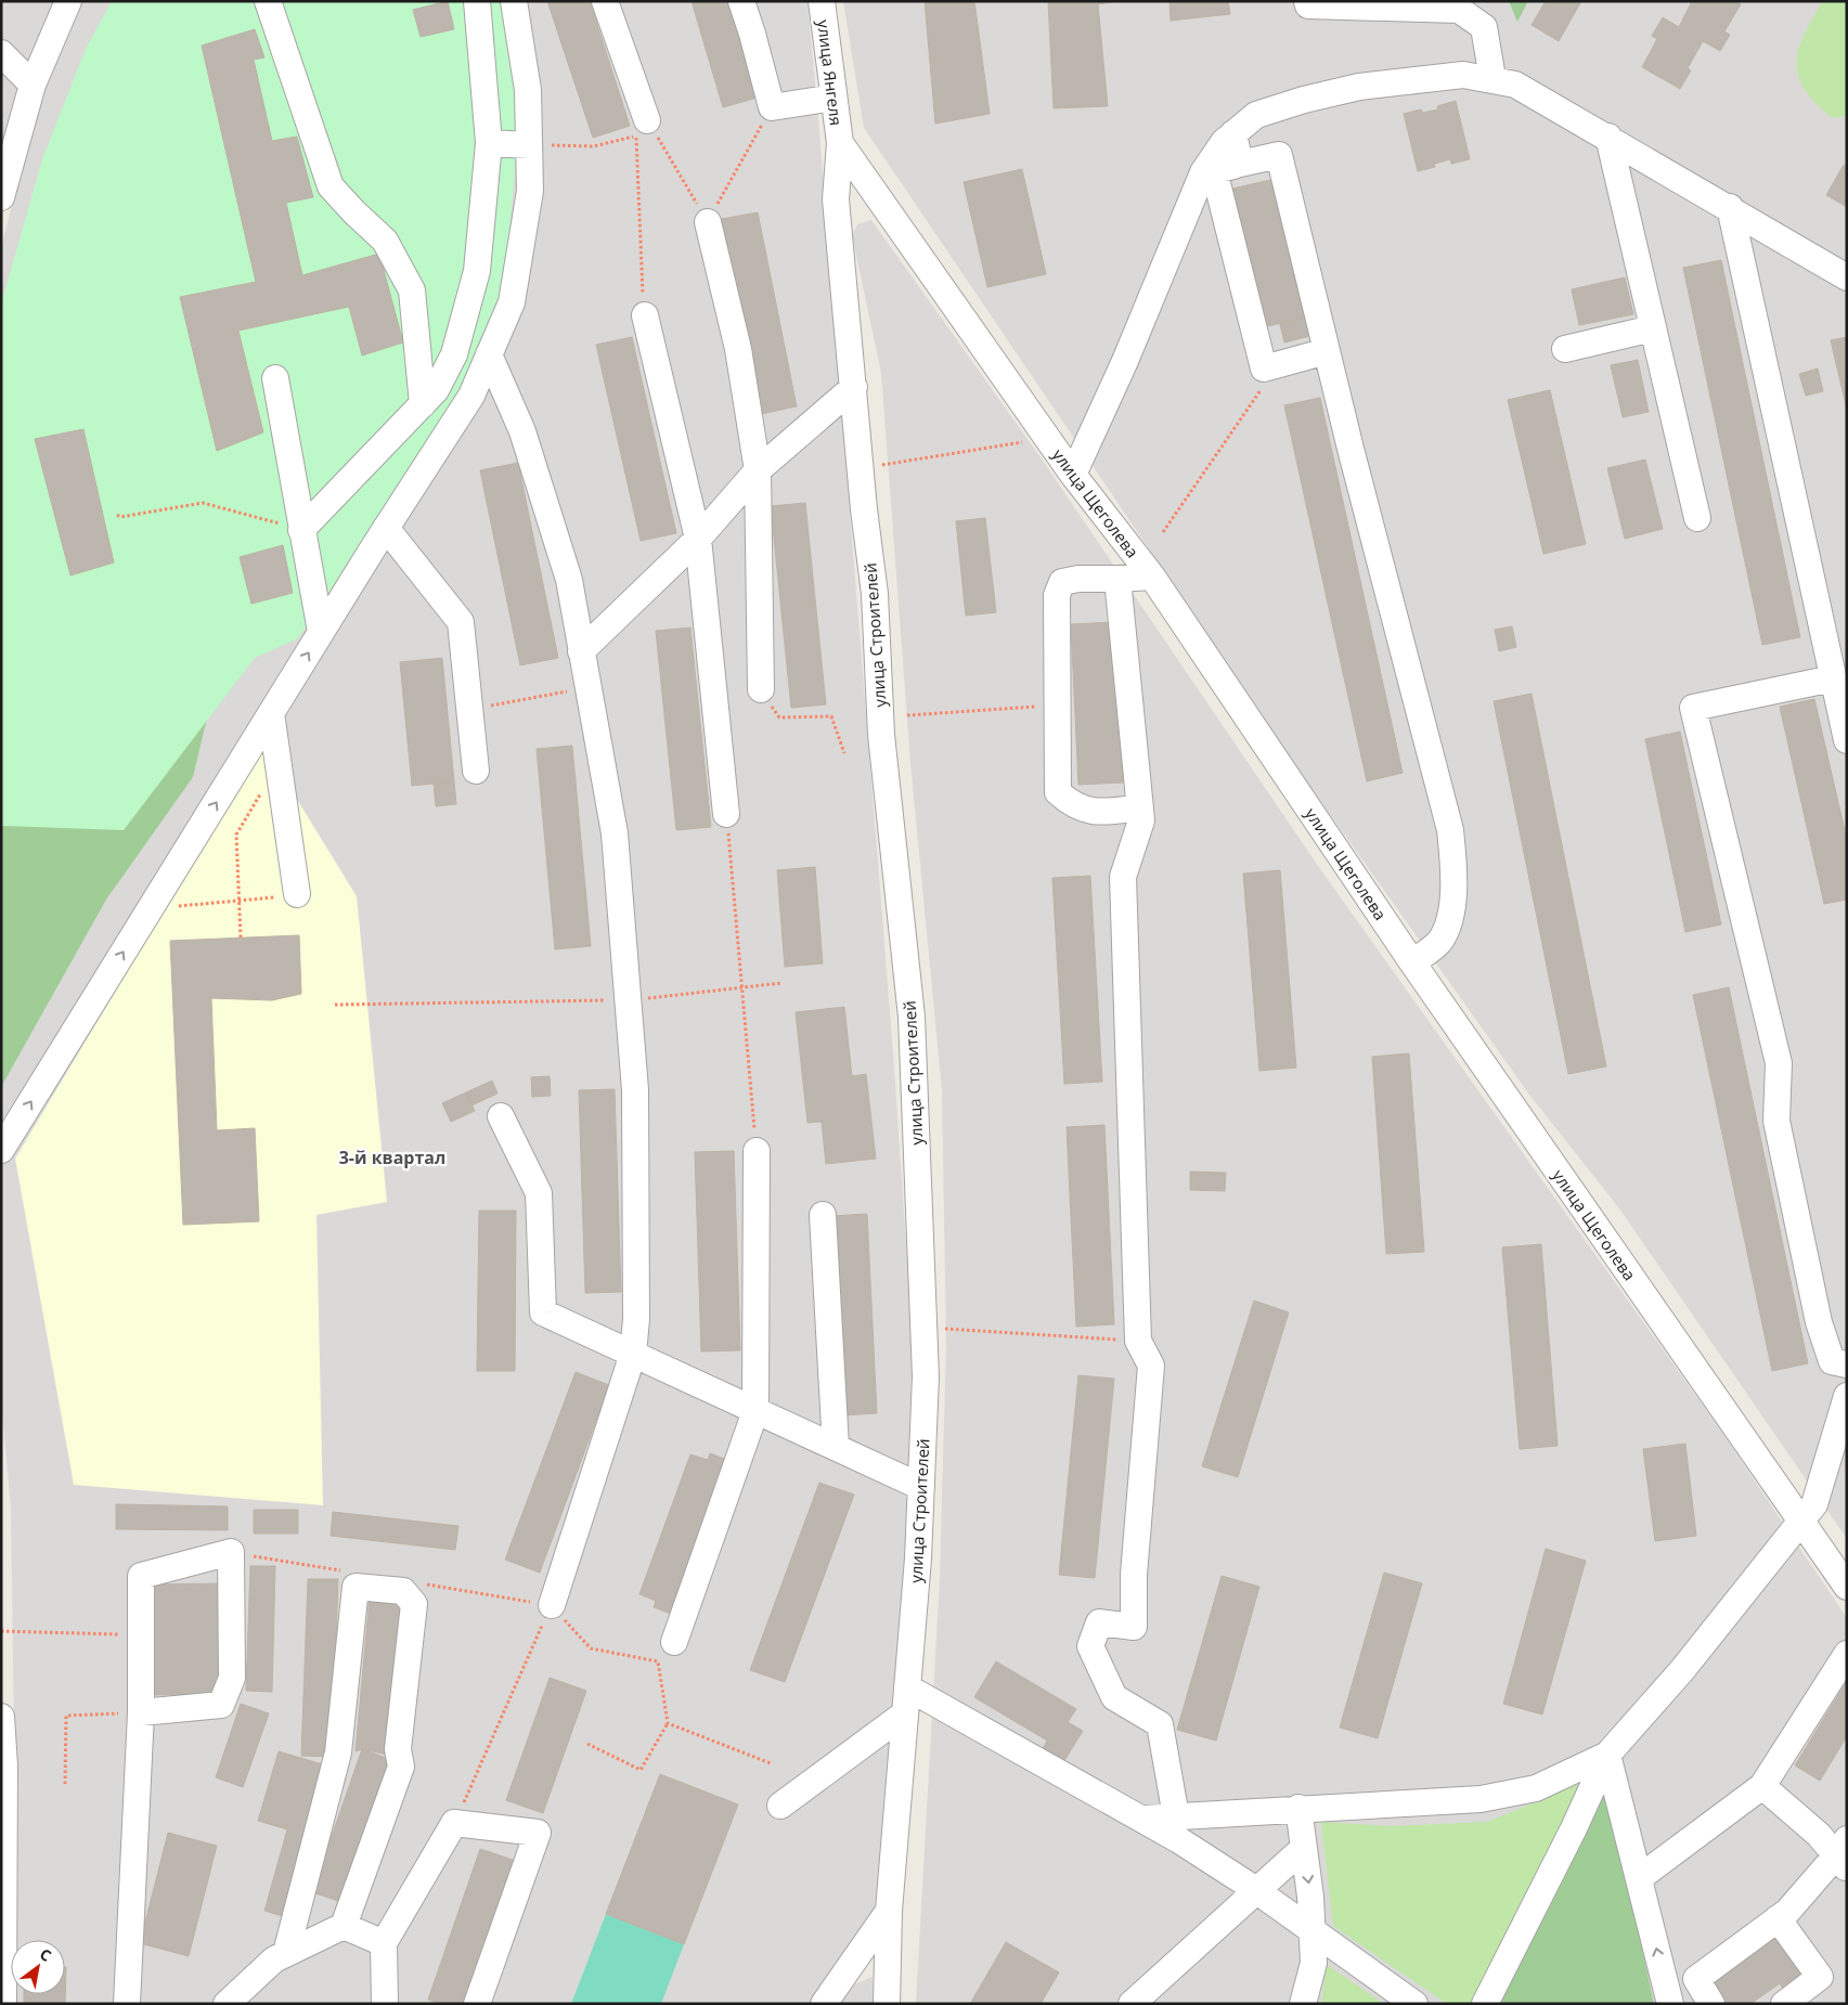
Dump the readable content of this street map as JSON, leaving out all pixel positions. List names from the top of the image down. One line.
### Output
{"streets":{"street":["улица Янгеля","улица Щеголева","улица Строителей"]},"crossings":[["улица Янгеля","улица Щеголева"],["улица Янгеля","улица Строителей"],["улица Щеголева","улица Строителей"]],"districts":["3-й квартал"],"north":"top right"}
